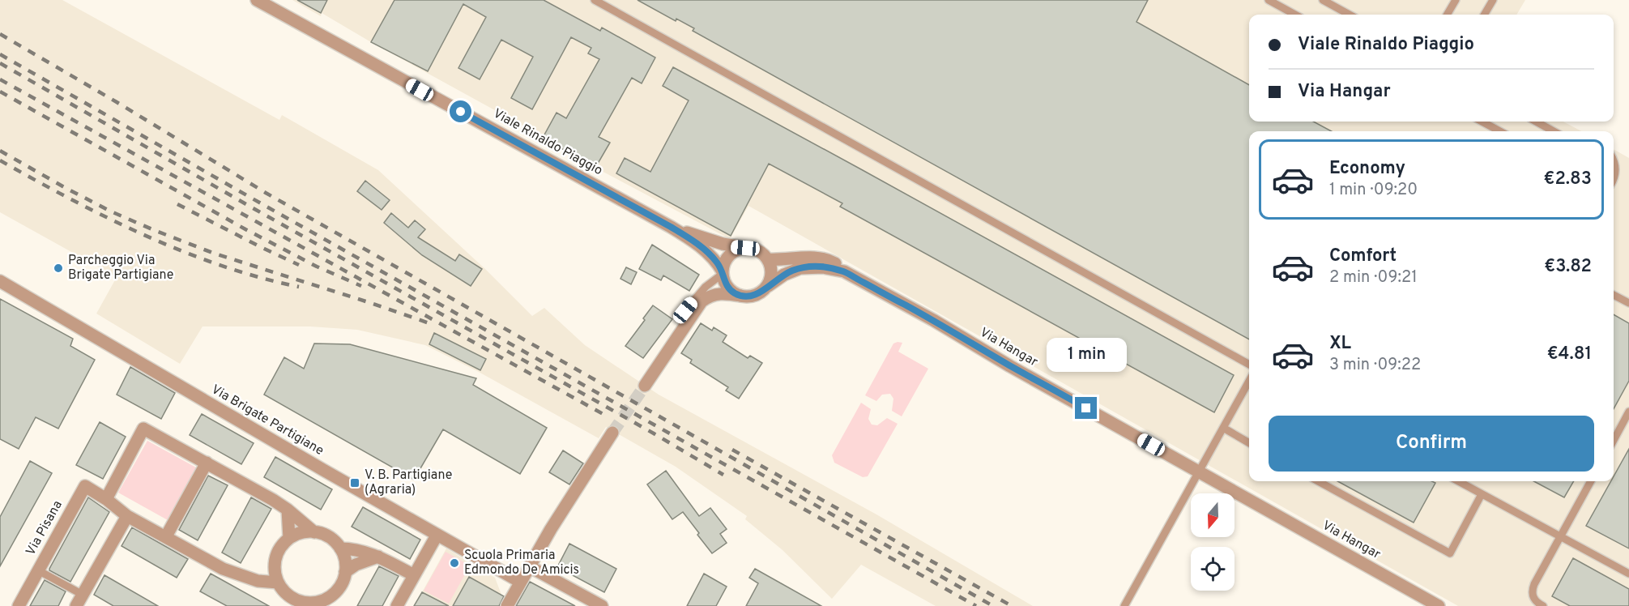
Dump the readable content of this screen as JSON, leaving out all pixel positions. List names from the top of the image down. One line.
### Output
{"streets":{"street":["Viale Rinaldo Piaggio","Via Hangar","Via Brigate Partigiane","Via Pisana"]},"crossings":[["Viale Rinaldo Piaggio","Via Hangar"]],"places":{"other":["Parcheggio Via Brigate Partigiane","Scuola Primaria Edmondo De Amicis"],"transit":["V. B. Partigiane (Agraria)"]},"north":"bottom","page":{"banner":["Viale Rinaldo Piaggio","Via Hangar"],"list":[{"name":"Economy","note":"1 min · 09:20","value":"€2.83"},{"name":"Comfort","note":"2 min · 09:21","value":"€3.82"},{"name":"XL","note":"3 min · 09:22","value":"€4.81"}],"bubble":"1 min","buttons":"Confirm"}}
